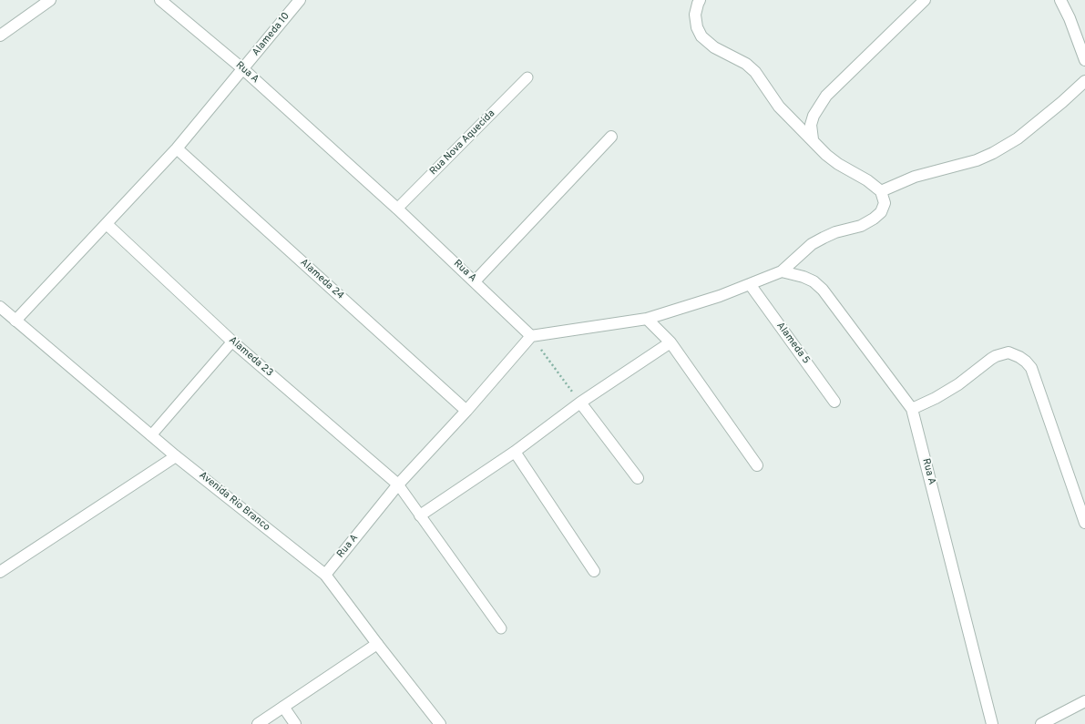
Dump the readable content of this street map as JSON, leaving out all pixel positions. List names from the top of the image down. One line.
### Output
{"streets":{"street":["Alameda 10","Rua A","Alameda 24","Alameda 5","Alameda 23","Avenida Rio Branco"],"lane":["Rua Nova Aquecida"]},"crossings":[["Alameda 10","Rua A"],["Alameda 10","Alameda 24"],["Alameda 10","Alameda 23"],["Alameda 10","Avenida Rio Branco"],["Rua A","Rua Nova Aquecida"],["Rua A","Alameda 24"],["Rua A","Alameda 23"],["Rua A","Avenida Rio Branco"]]}
